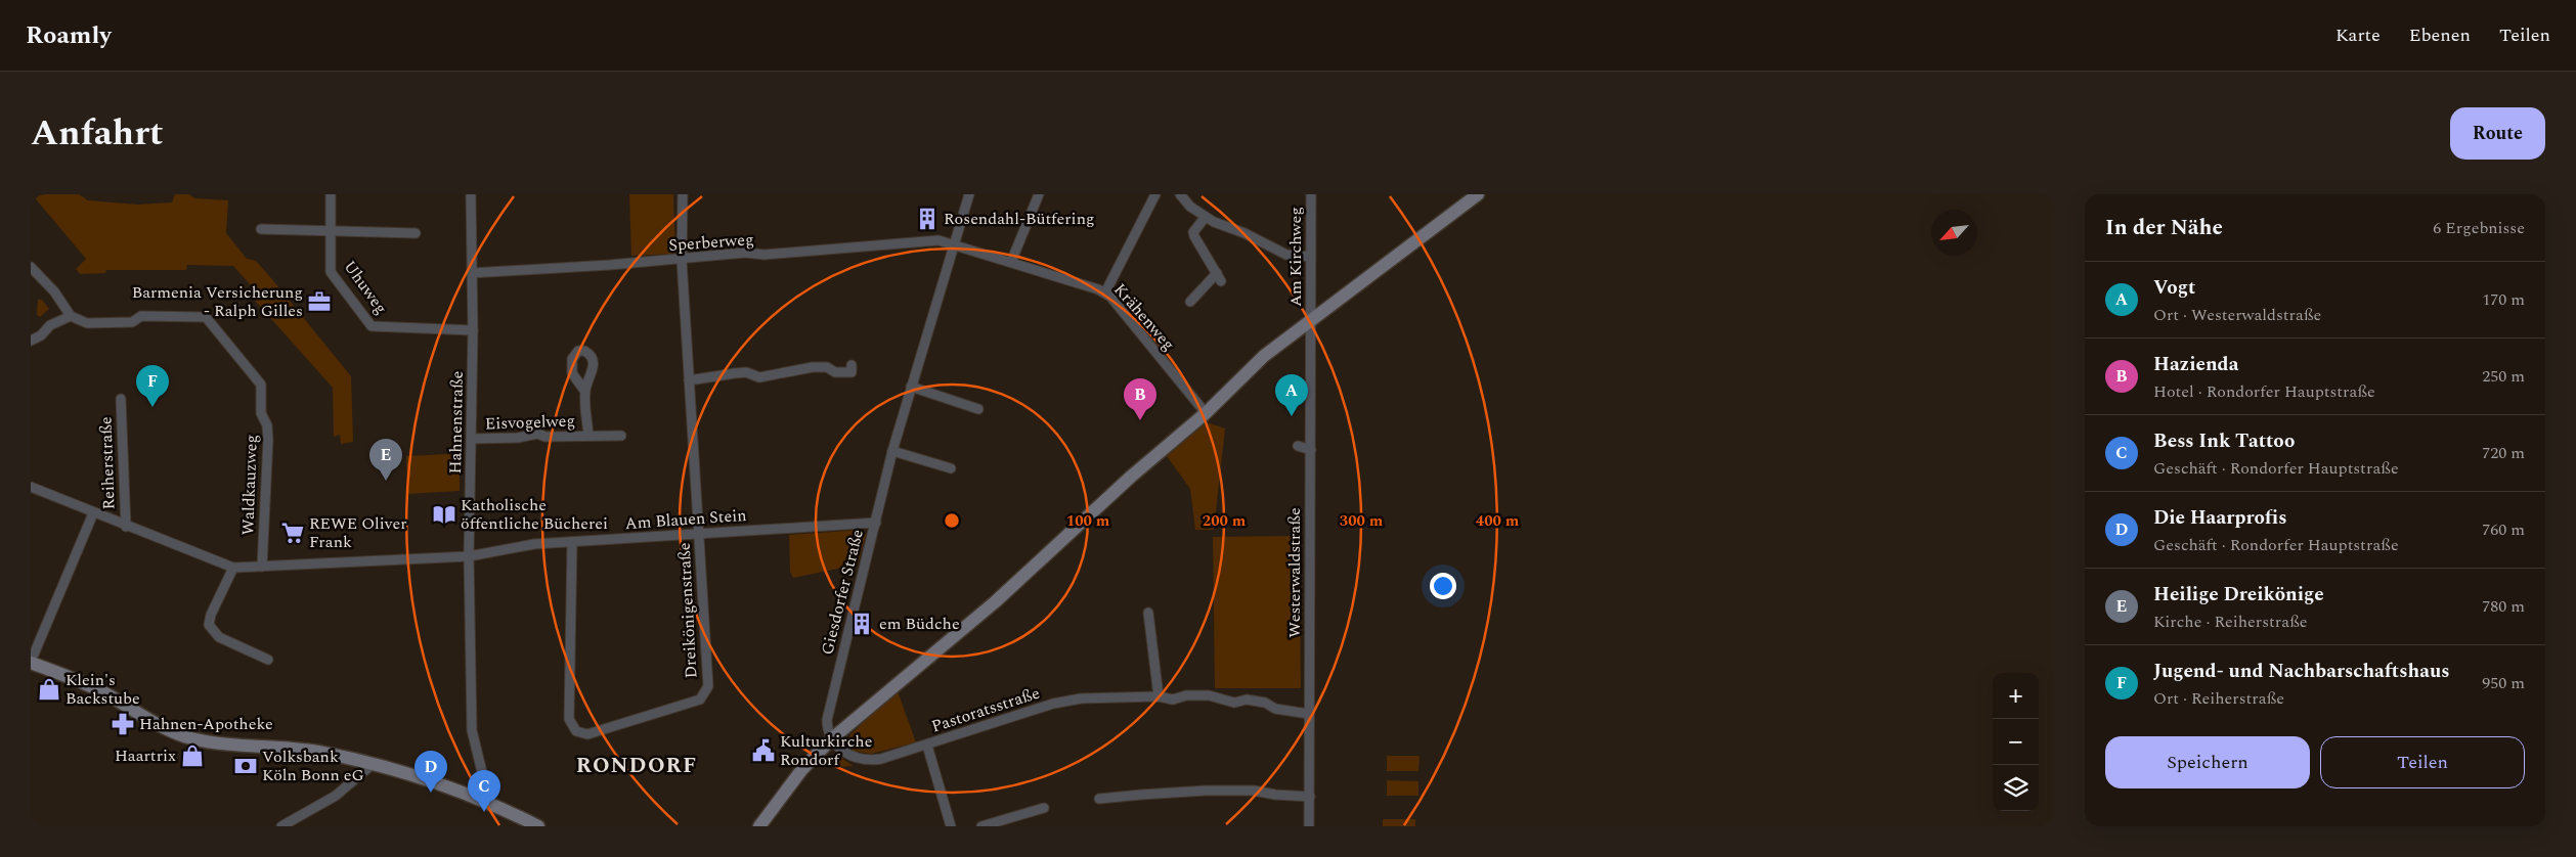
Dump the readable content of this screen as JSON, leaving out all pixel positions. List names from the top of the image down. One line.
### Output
{"streets":{"street":["Sperberweg","Am Kirchweg","Uhuweg","Krähenweg","Hahnenstraße","Eisvogelweg","Reiherstraße","Waldkauzweg","Am Blauen Stein","Westerwaldstraße","Giesdorfer Straße","Dreikönigenstraße","Pastoratsstraße"]},"crossings":[["Sperberweg","Krähenweg"],["Sperberweg","Hahnenstraße"],["Sperberweg","Giesdorfer Straße"],["Sperberweg","Dreikönigenstraße"],["Am Kirchweg","Westerwaldstraße"],["Uhuweg","Hahnenstraße"],["Krähenweg","Giesdorfer Straße"],["Hahnenstraße","Eisvogelweg"],["Hahnenstraße","Reiherstraße"],["Hahnenstraße","Am Blauen Stein"],["Reiherstraße","Waldkauzweg"],["Reiherstraße","Am Blauen Stein"],["Am Blauen Stein","Giesdorfer Straße"],["Am Blauen Stein","Dreikönigenstraße"],["Westerwaldstraße","Pastoratsstraße"],["Giesdorfer Straße","Pastoratsstraße"]],"districts":["RONDORF"],"places":{"building":["Rosendahl-Bütfering","em Büdche"],"office":["Barmenia Versicherung - Ralph Gilles"],"library":["Katholische öffentliche Bücherei"],"supermarket":["REWE Oliver Frank"],"shop":["Klein's Backstube","Haartrix"],"pharmacy":["Hahnen-Apotheke"],"public building":["Kulturkirche Rondorf"],"bank":["Volksbank Köln Bonn eG"]},"north":"bottom left","page":{"header":"Roamly","nav":["Karte","Ebenen","Teilen"],"title":"Anfahrt","buttons":["Route",["Speichern","Teilen"]],"heading":["In der Nähe","6 Ergebnisse"],"list":[{"mark":"A","name":"Vogt","note":"Ort · Westerwaldstraße","value":"170 m"},{"mark":"B","name":"Hazienda","note":"Hotel · Rondorfer Hauptstraße","value":"250 m"},{"mark":"C","name":"Bess Ink Tattoo","note":"Geschäft · Rondorfer Hauptstraße","value":"720 m"},{"mark":"D","name":"Die Haarprofis","note":"Geschäft · Rondorfer Hauptstraße","value":"760 m"},{"mark":"E","name":"Heilige Dreikönige","note":"Kirche · Reiherstraße","value":"780 m"},{"mark":"F","name":"Jugend- und Nachbarschaftshaus","note":"Ort · Reiherstraße","value":"950 m"}],"pins":["F","A","B","E","D","C"],"map_buttons":["+","−"]},"rings":["100 m","200 m","300 m","400 m"]}
